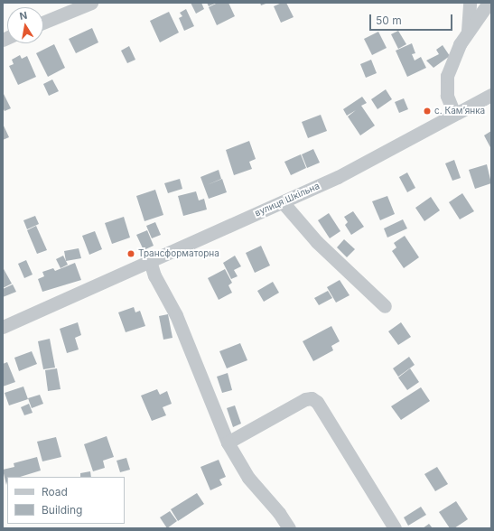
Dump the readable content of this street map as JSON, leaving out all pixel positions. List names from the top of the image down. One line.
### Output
{"streets":{"street":["вулиця Шкільна"]},"places":["с. Кам’янка","Трансформаторна"],"legend":["Road","Building"],"scale_bar":"50 m","north":"top"}
